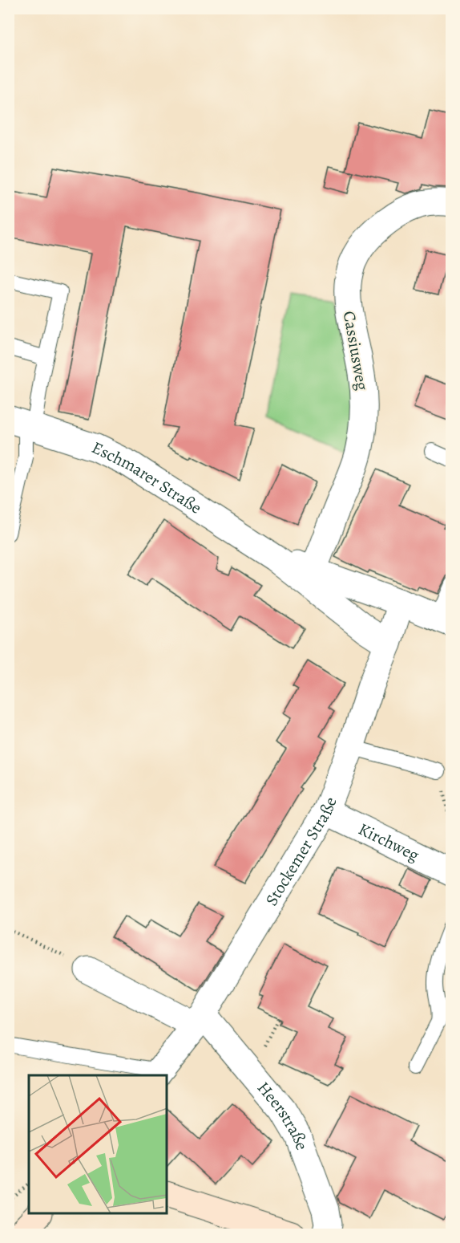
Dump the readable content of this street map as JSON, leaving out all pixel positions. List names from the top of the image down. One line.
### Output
{"streets":{"street":["Cassiusweg","Eschmarer Straße","Kirchweg","Stockemer Straße","Heerstraße"]},"crossings":[["Cassiusweg","Eschmarer Straße"],["Eschmarer Straße","Stockemer Straße"],["Kirchweg","Stockemer Straße"],["Stockemer Straße","Heerstraße"]]}
